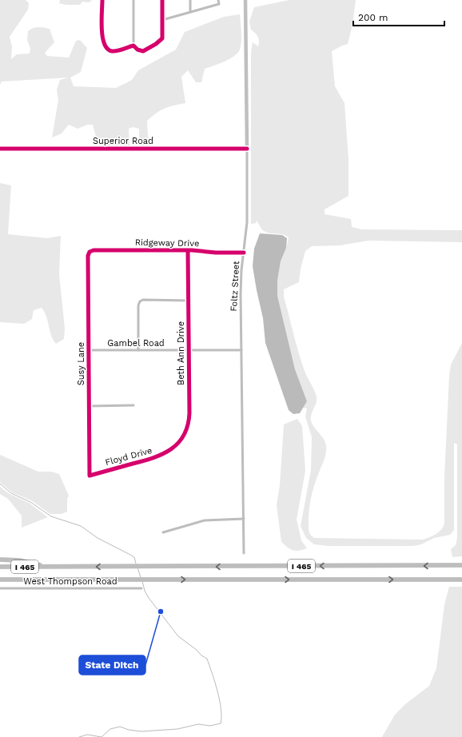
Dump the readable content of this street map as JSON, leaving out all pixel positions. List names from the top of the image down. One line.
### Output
{"streets":{"highway":["I 465"],"street":["Superior Road","Ridgeway Drive","Foltz Street","Gambel Road","Beth Ann Drive","Susy Lane","Floyd Drive","West Thompson Road"]},"crossings":[["Superior Road","Foltz Street"],["Ridgeway Drive","Foltz Street"],["Ridgeway Drive","Beth Ann Drive"],["Ridgeway Drive","Susy Lane"],["Foltz Street","Gambel Road"],["Gambel Road","Beth Ann Drive"],["Gambel Road","Susy Lane"],["Beth Ann Drive","Floyd Drive"],["Susy Lane","Floyd Drive"]],"places":["State Ditch"],"scale_bar":"200 m"}
